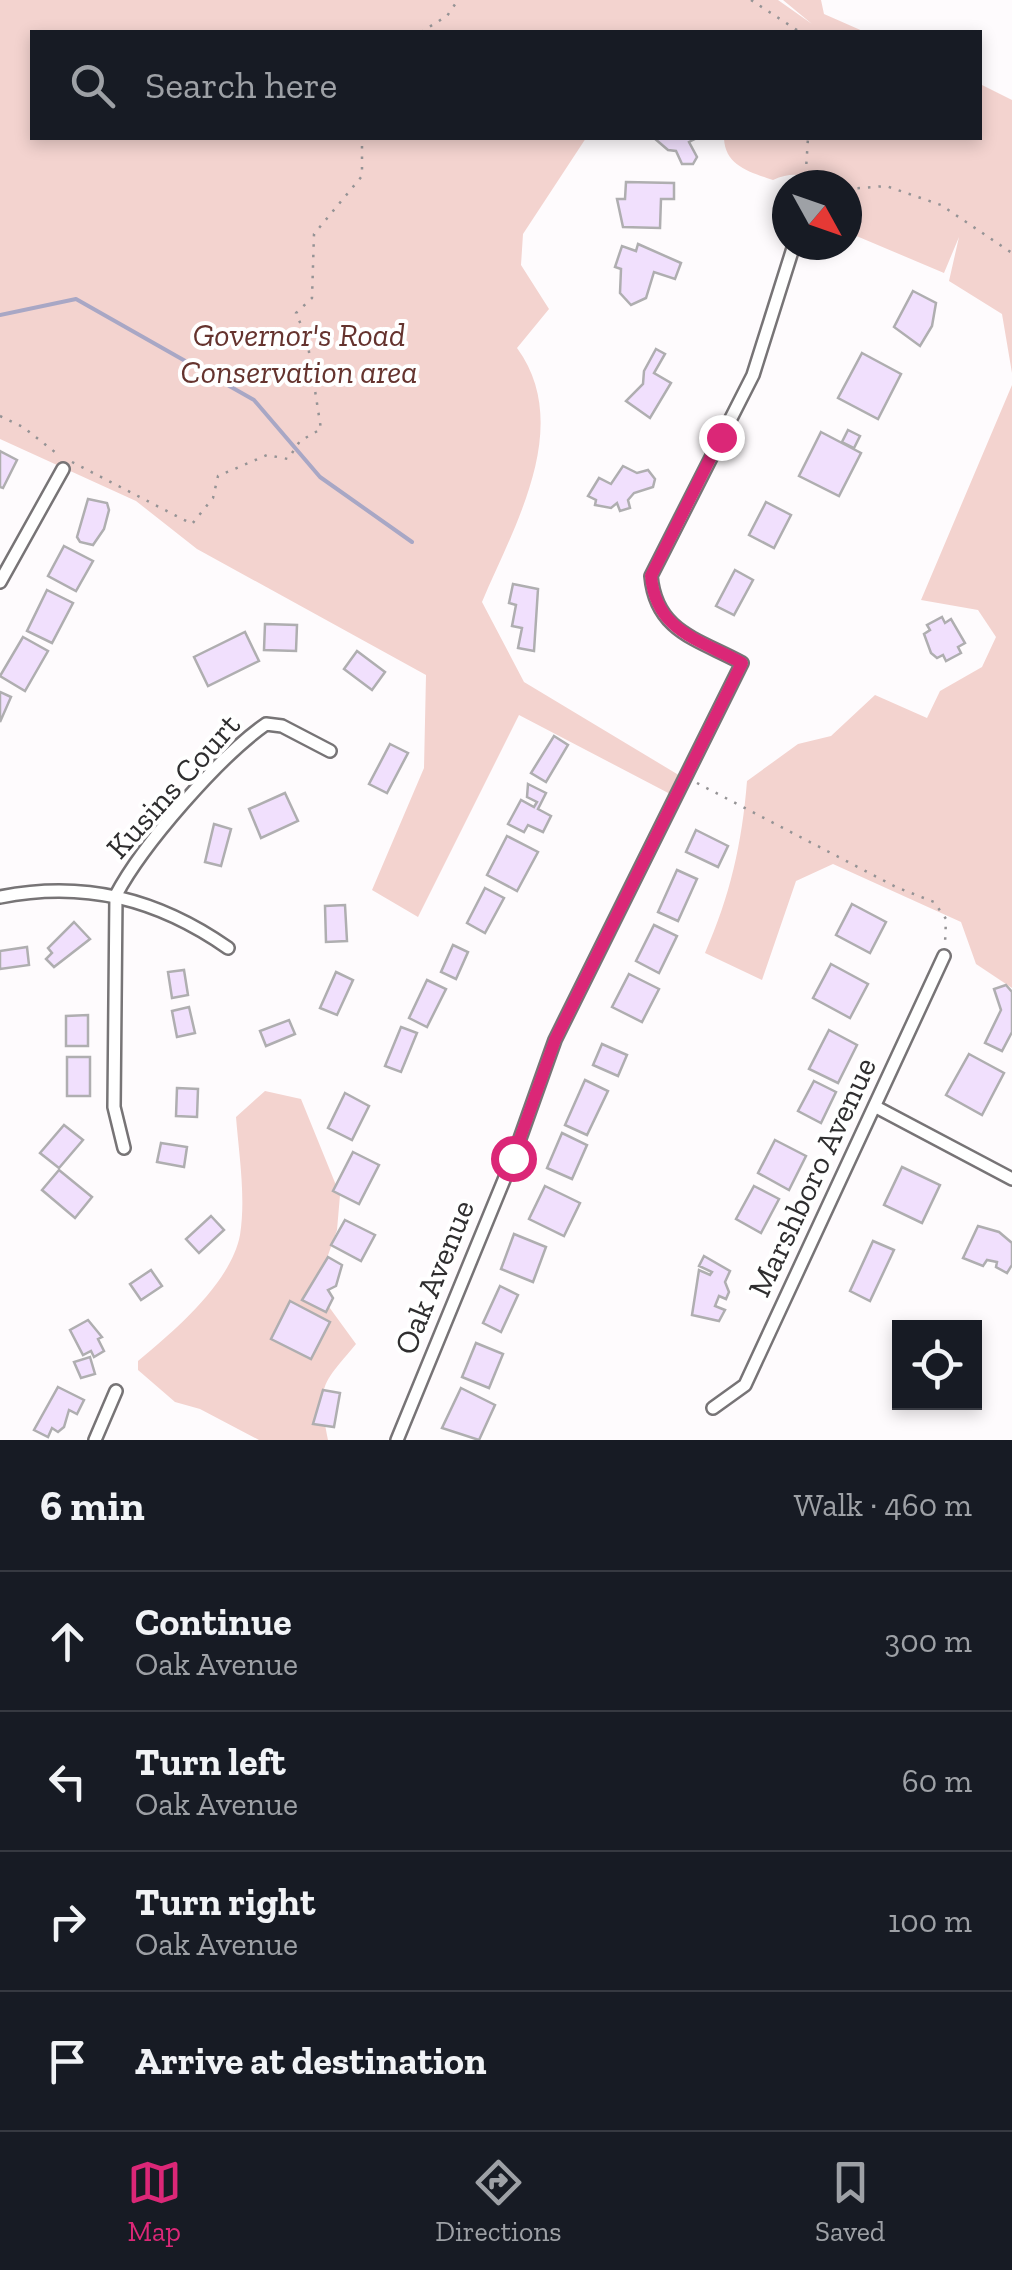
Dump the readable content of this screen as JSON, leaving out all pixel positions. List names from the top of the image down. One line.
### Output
{"streets":{"street":["Kusins Court","Marshboro Avenue","Oak Avenue"]},"parks":["Governor's Road Conservation area"],"north":"bottom right","page":{"search":"Search here","heading":["6 min","Walk · 460 m"],"list":[["Continue","Oak Avenue","300 m"],["Turn left","Oak Avenue","60 m"],["Turn right","Oak Avenue","100 m"],"Arrive at destination"],"nav":["Map","Directions","Saved"]}}
